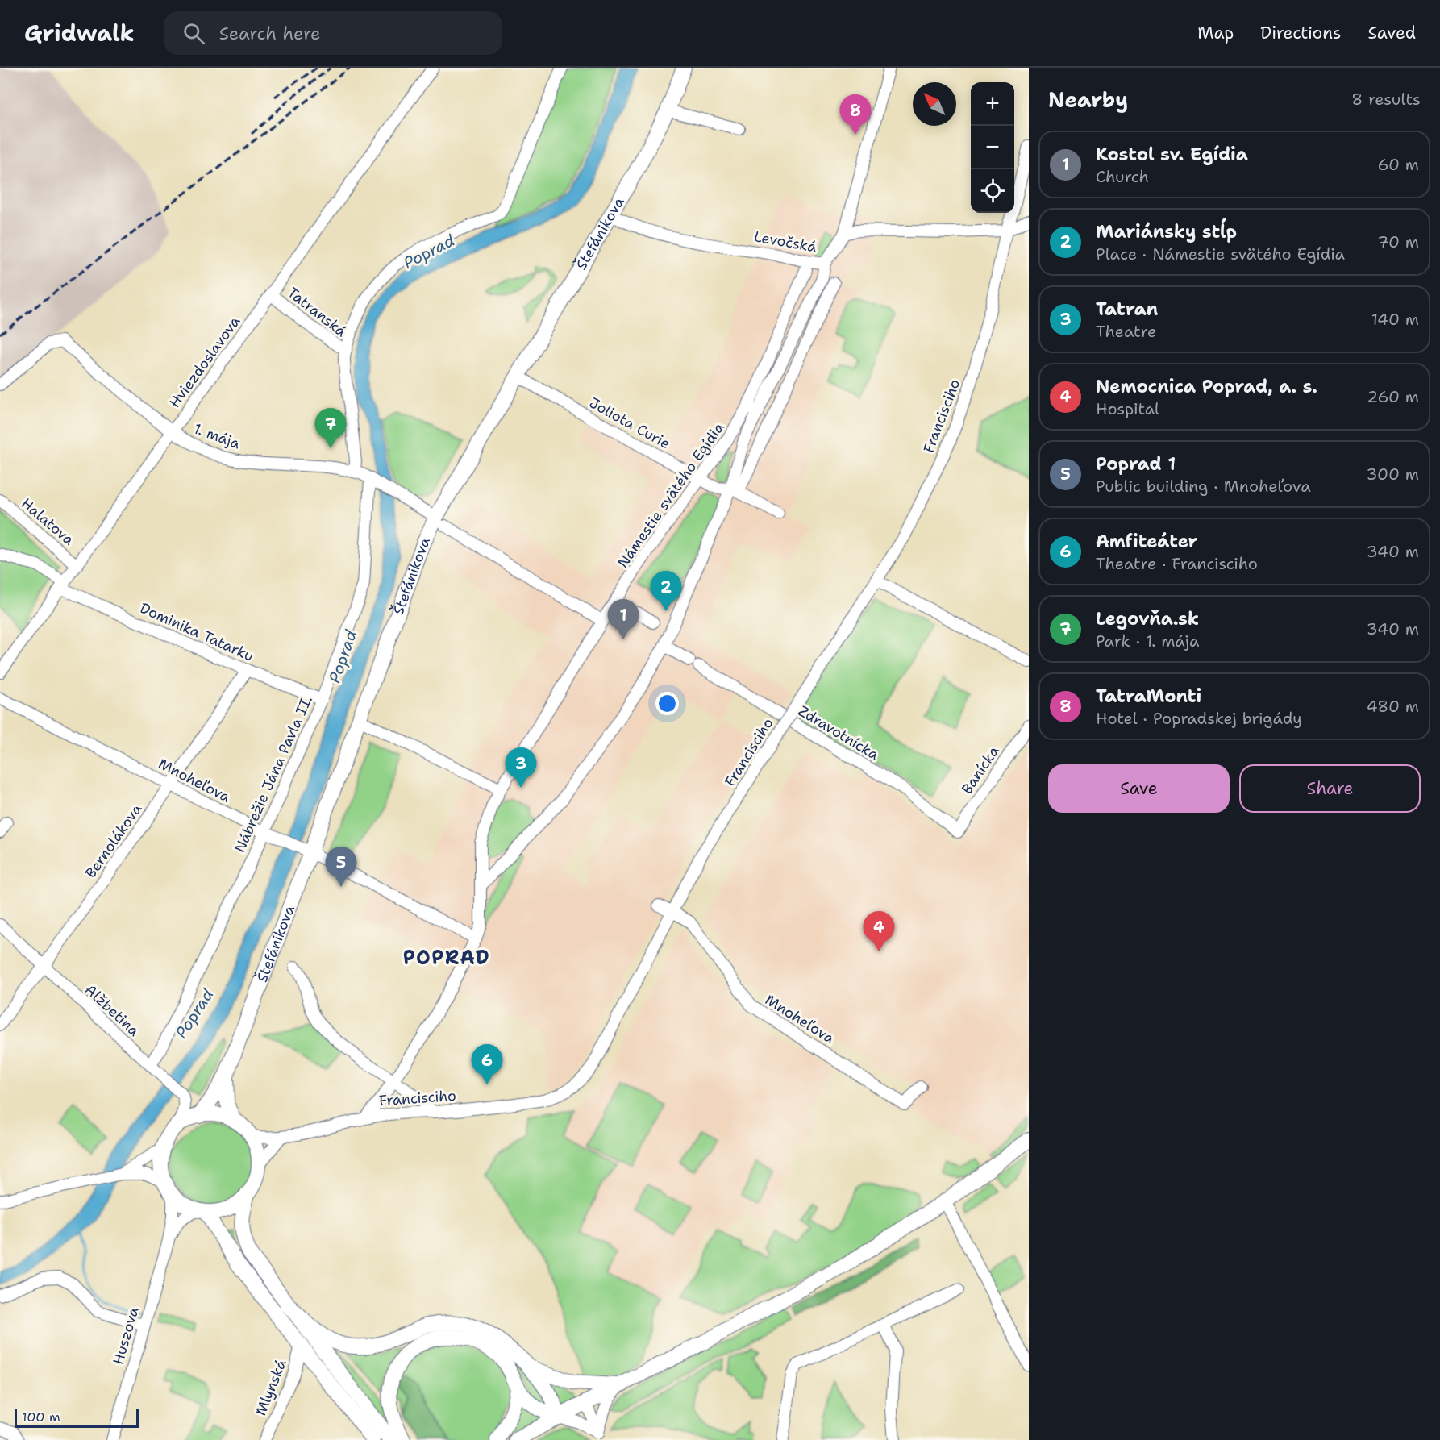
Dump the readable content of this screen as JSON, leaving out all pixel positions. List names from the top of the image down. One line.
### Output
{"streets":{"main road":["Štefánikova"],"street":["Levočská","Tatranská","Hviezdoslavova","Francisciho","Joliota Curie","1. mája","Námestie svätého Egídia","Halatova","Dominika Tatarku","Zdravotnícka","Banícka","Nábrežie Jána Pavla II.","Mnoheľova","Bernolákova","Alžbetina","Huszova","Mlynská"]},"crossings":[["Štefánikova","Levočská"],["Štefánikova","Francisciho"],["Štefánikova","Joliota Curie"],["Štefánikova","1. mája"],["Štefánikova","Mnoheľova"],["Štefánikova","Alžbetina"],["Štefánikova","Huszova"],["Levočská","Námestie svätého Egídia"],["Tatranská","Hviezdoslavova"],["Hviezdoslavova","1. mája"],["Hviezdoslavova","Halatova"],["Hviezdoslavova","Dominika Tatarku"],["Francisciho","Námestie svätého Egídia"],["Francisciho","Mnoheľova"],["Francisciho","Alžbetina"],["Francisciho","Huszova"],["Joliota Curie","Námestie svätého Egídia"],["1. mája","Nábrežie Jána Pavla II."],["Námestie svätého Egídia","Zdravotnícka"],["Námestie svätého Egídia","Mnoheľova"],["Dominika Tatarku","Nábrežie Jána Pavla II."],["Dominika Tatarku","Bernolákova"],["Zdravotnícka","Banícka"],["Nábrežie Jána Pavla II.","Mnoheľova"],["Nábrežie Jána Pavla II.","Alžbetina"],["Mnoheľova","Bernolákova"],["Bernolákova","Alžbetina"],["Alžbetina","Huszova"]],"districts":["POPRAD"],"water":["Poprad"],"scale_bar":"100 m","north":"top left","page":{"header":"Gridwalk","search":"Search here","nav":["Map","Directions","Saved"],"heading":["Nearby","8 results"],"map_buttons":["+","−"],"pins":["8","7","2","1","3","5","4","6"],"list":[{"mark":"1","name":"Kostol sv. Egídia","note":"Church","value":"60 m"},{"mark":"2","name":"Mariánsky stĺp","note":"Place · Námestie svätého Egídia","value":"70 m"},{"mark":"3","name":"Tatran","note":"Theatre","value":"140 m"},{"mark":"4","name":"Nemocnica Poprad, a. s.","note":"Hospital","value":"260 m"},{"mark":"5","name":"Poprad 1","note":"Public building · Mnoheľova","value":"300 m"},{"mark":"6","name":"Amfiteáter","note":"Theatre · Francisciho","value":"340 m"},{"mark":"7","name":"Legovňa.sk","note":"Park · 1. mája","value":"340 m"},{"mark":"8","name":"TatraMonti","note":"Hotel · Popradskej brigády","value":"480 m"}],"buttons":["Save","Share"],"scale":"100 m"}}
